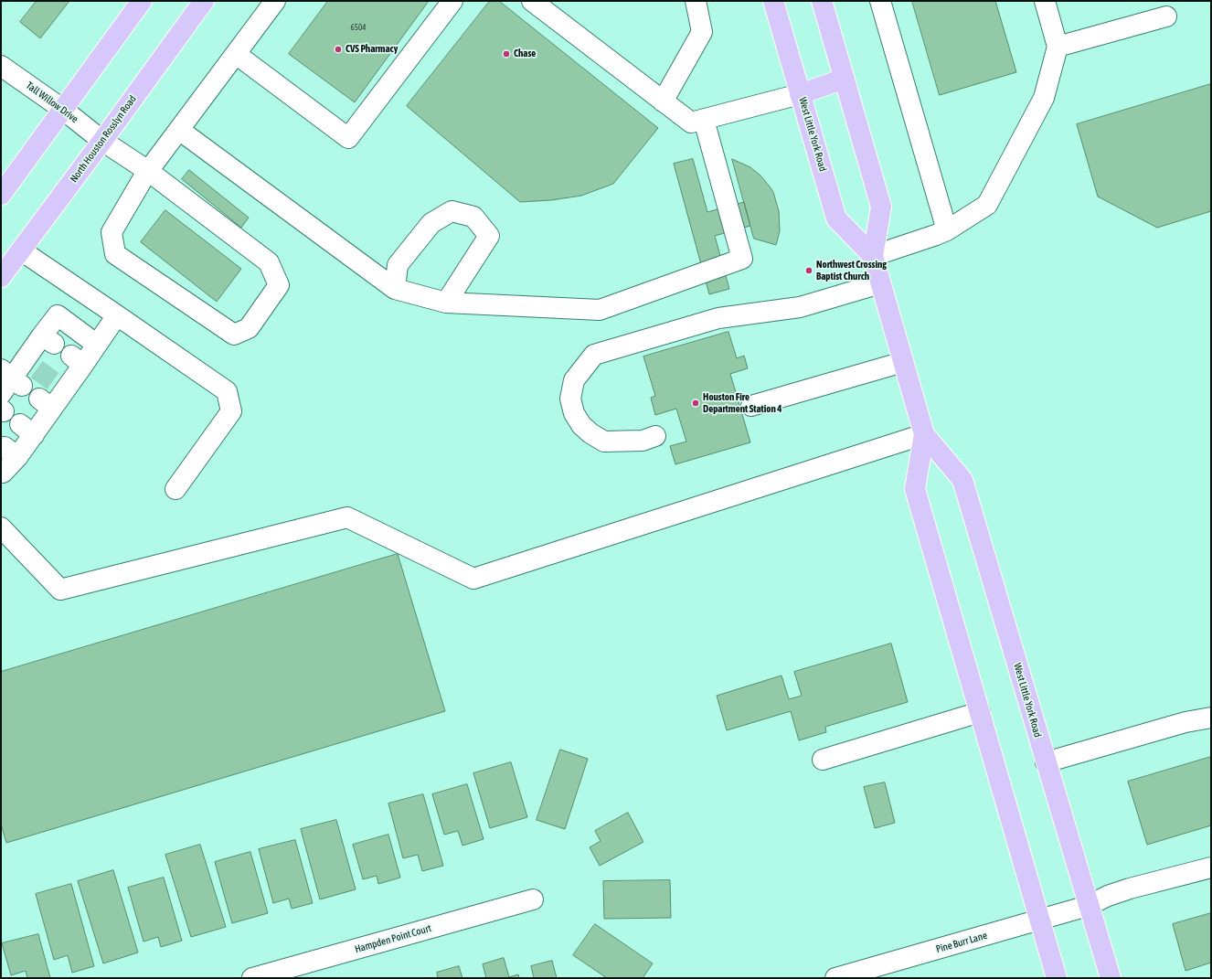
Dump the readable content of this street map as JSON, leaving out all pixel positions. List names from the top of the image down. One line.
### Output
{"streets":{"main road":["West Little York Road","North Houston Rosslyn Road"],"street":["Tall Willow Drive","Hampden Point Court","Pine Burr Lane"]},"crossings":[["Tall Willow Drive","North Houston Rosslyn Road"],["West Little York Road","Pine Burr Lane"]],"places":["CVS Pharmacy","Chase","Northwest Crossing Baptist Church","Houston Fire Department Station 4"],"house_numbers":["6504"]}
